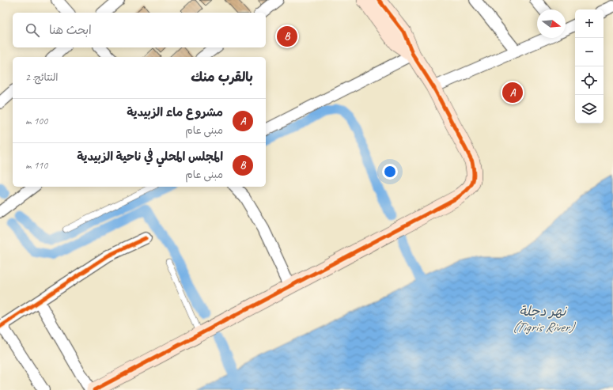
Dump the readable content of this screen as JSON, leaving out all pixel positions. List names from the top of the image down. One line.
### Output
{"water":["نهر دجلة (Tigris River)"],"north":"right","page":{"map_buttons":["+","−"],"search":"ابحث هنا","pins":["B","A"],"heading":["بالقرب منك","النتائج: 2"],"list":[{"mark":"A","name":"مشروع ماء الزبيدية","note":"مبنى عام","value":"100 m"},{"mark":"B","name":"المجلس المحلي في ناحية الزبيدية","note":"مبنى عام","value":"110 m"}]}}
